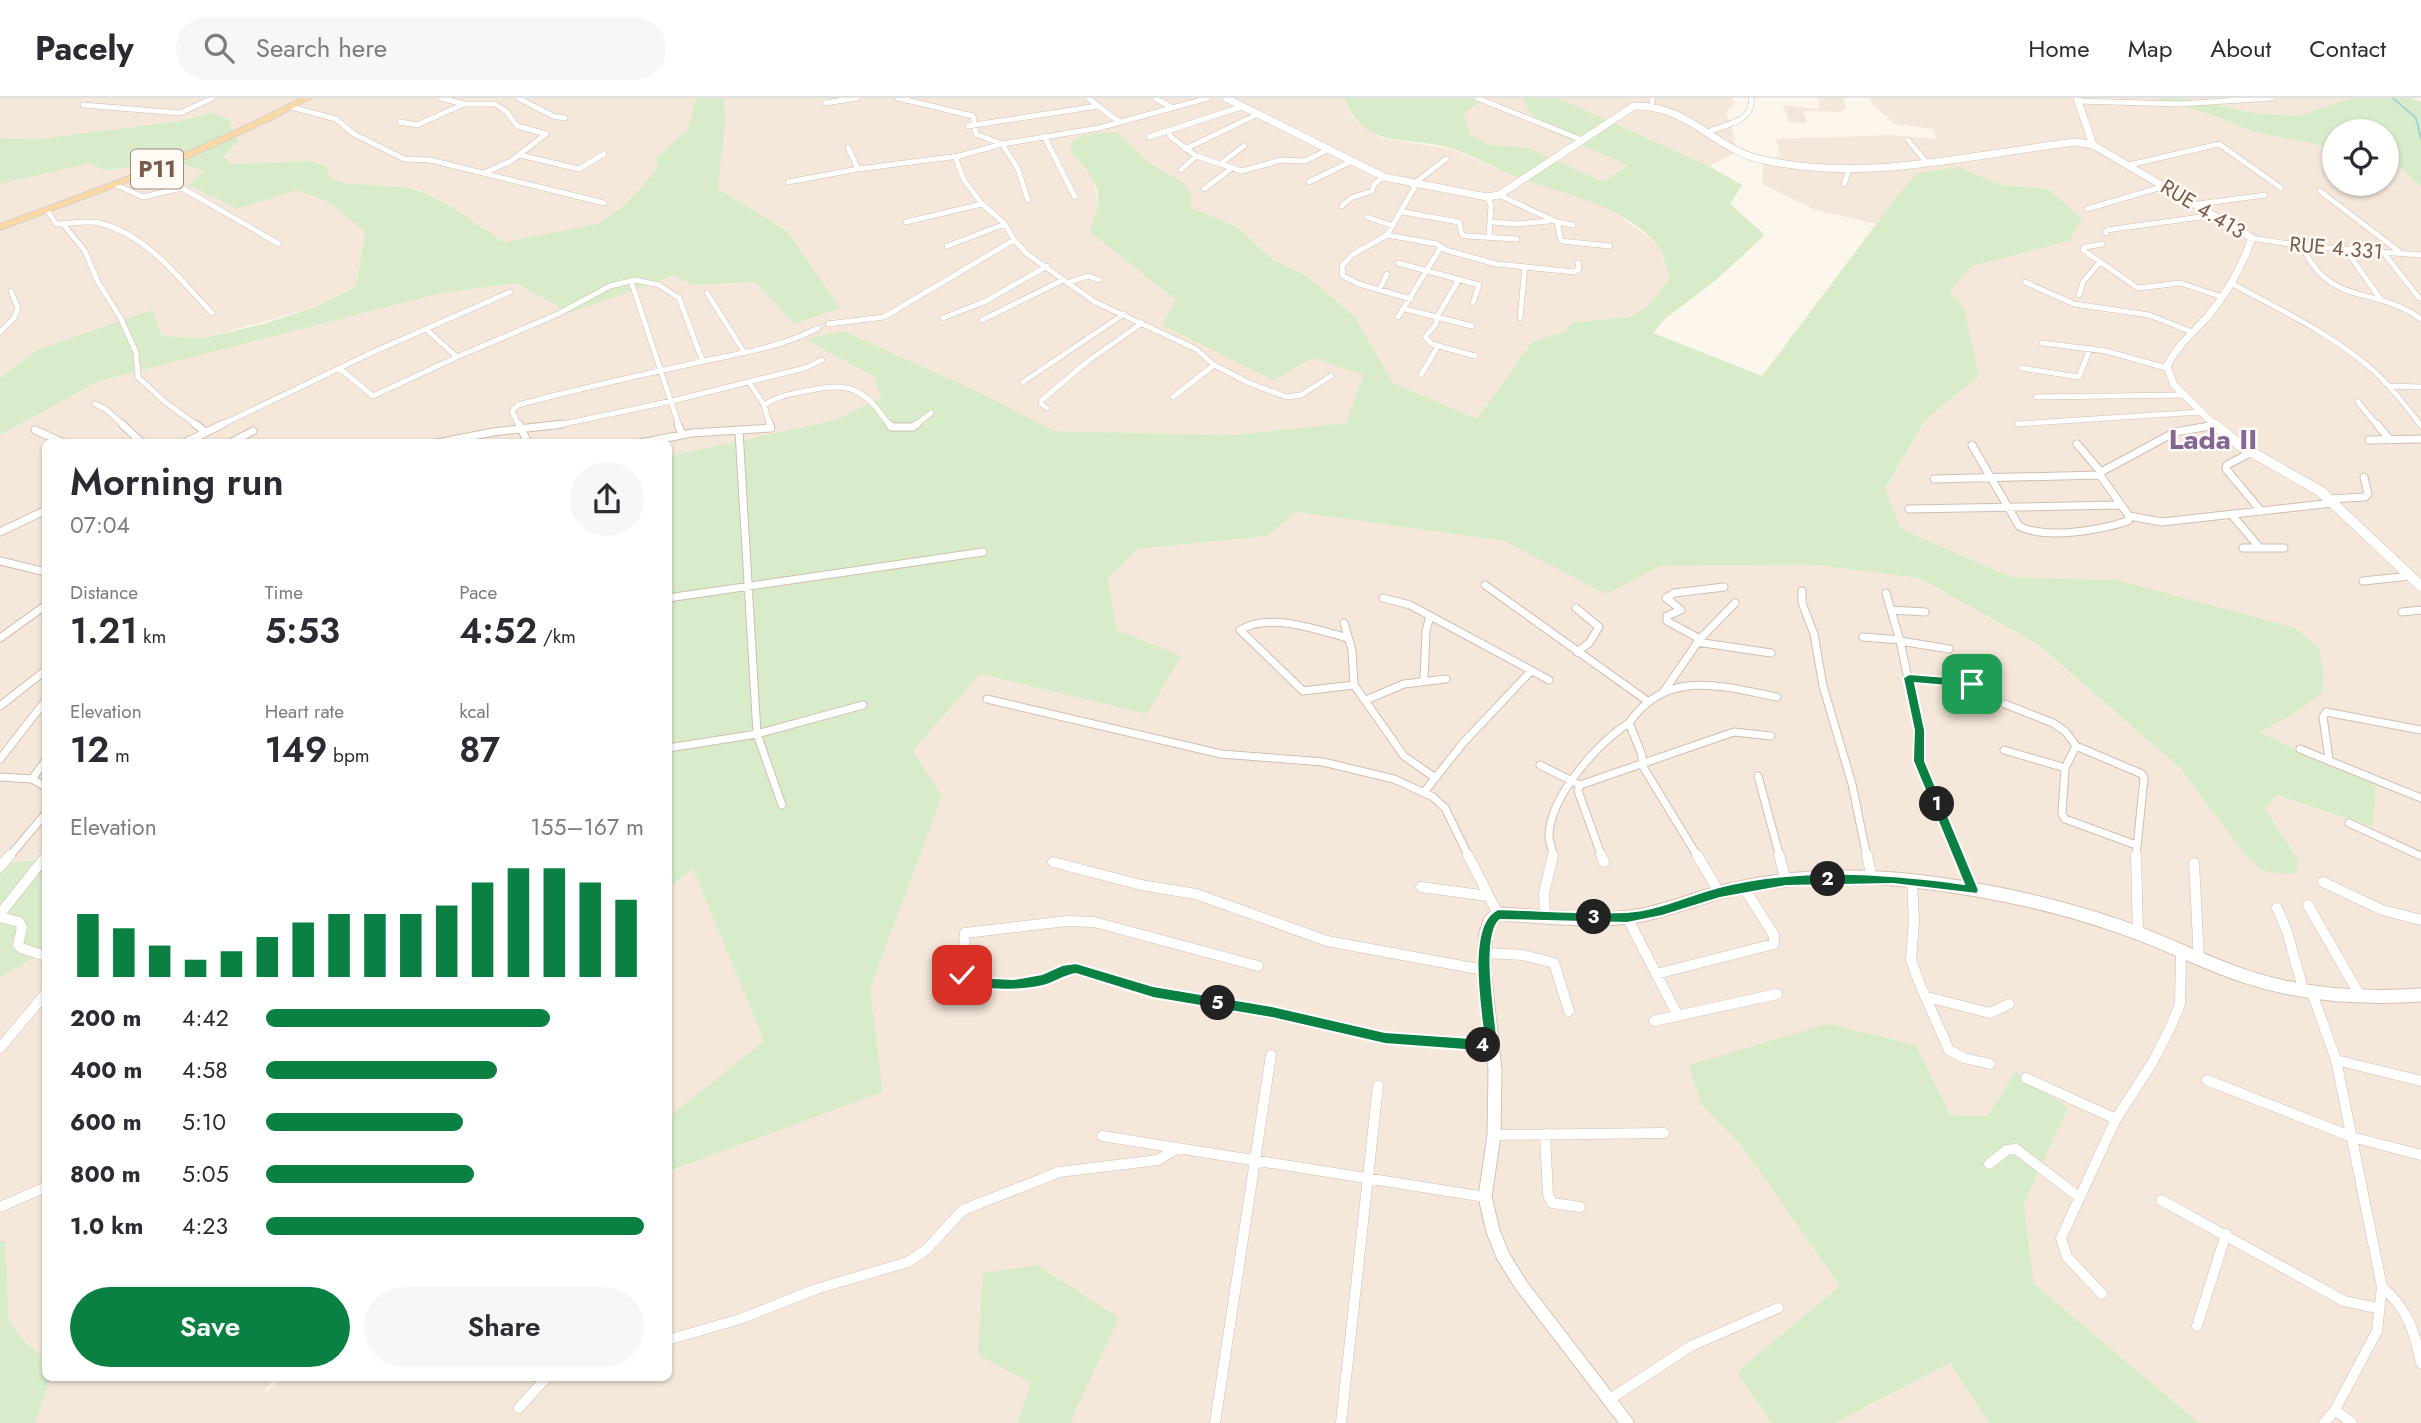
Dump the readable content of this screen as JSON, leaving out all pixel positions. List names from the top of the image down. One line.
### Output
{"streets":{"main road":["P11"],"street":["RUE 4.413","RUE 4.331"]},"crossings":[["RUE 4.413","RUE 4.331"]],"districts":["Lada II"],"page":{"header":"Pacely","search":"Search here","nav":["Home","Map","About","Contact"],"heading":["Morning run","07:04"],"stats":[["Distance","1.21 km"],["Time","5:53"],["Pace","4:52 /km"],["Elevation","12 m"],["Heart rate","149 bpm"],["kcal","87"]],"pins":["1","2","3","5","4"],"chart":["Elevation","155–167 m"],"list":[{"name":"200 m","note":"4:42"},{"name":"400 m","note":"4:58"},{"name":"600 m","note":"5:10"},{"name":"800 m","note":"5:05"},{"name":"1.0 km","note":"4:23"}],"buttons":["Save","Share"]}}
